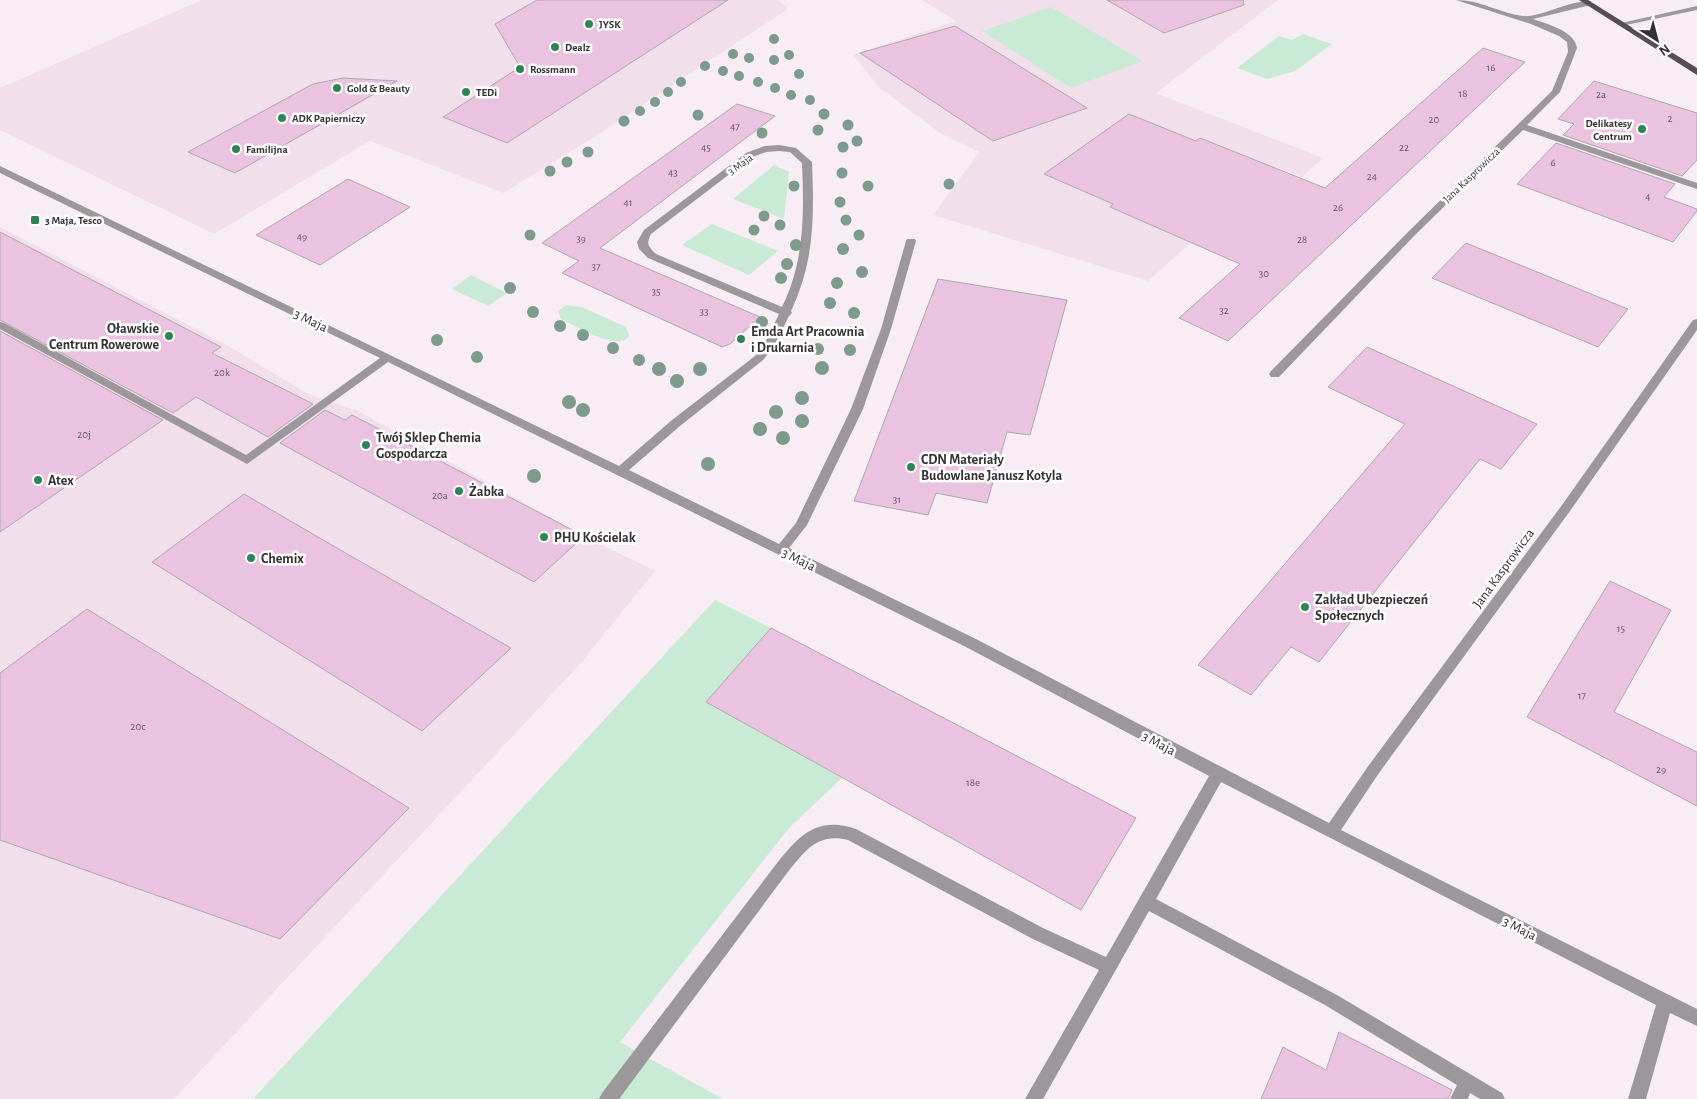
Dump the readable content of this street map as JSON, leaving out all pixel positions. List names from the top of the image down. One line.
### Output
{"streets":{"street":["3 Maja","Jana Kasprowicza"]},"crossings":[["3 Maja","Jana Kasprowicza"]],"places":{"other":["JYSK","Dealz","Rossmann","Gold & Beauty","TEDi","ADK Papierniczy","Delikatesy Centrum","Familijna","Oławskie Centrum Rowerowe","Emda Art Pracownia i Drukarnia","Twój Sklep Chemia Gospodarcza","CDN Materiały Budowlane Janusz Kotyla","Atex","Żabka","PHU Kościelak","Chemix","Zakład Ubezpieczeń Społecznych"],"transit":["3 Maja, Tesco"]},"house_numbers":["16","18","2a","2","20","47","45","22","6","43","24","4","41","26","49","39","28","37","30","35","32","33","20k","20j","20a","31","15","17","20c","29","18e"],"north":"bottom right"}
